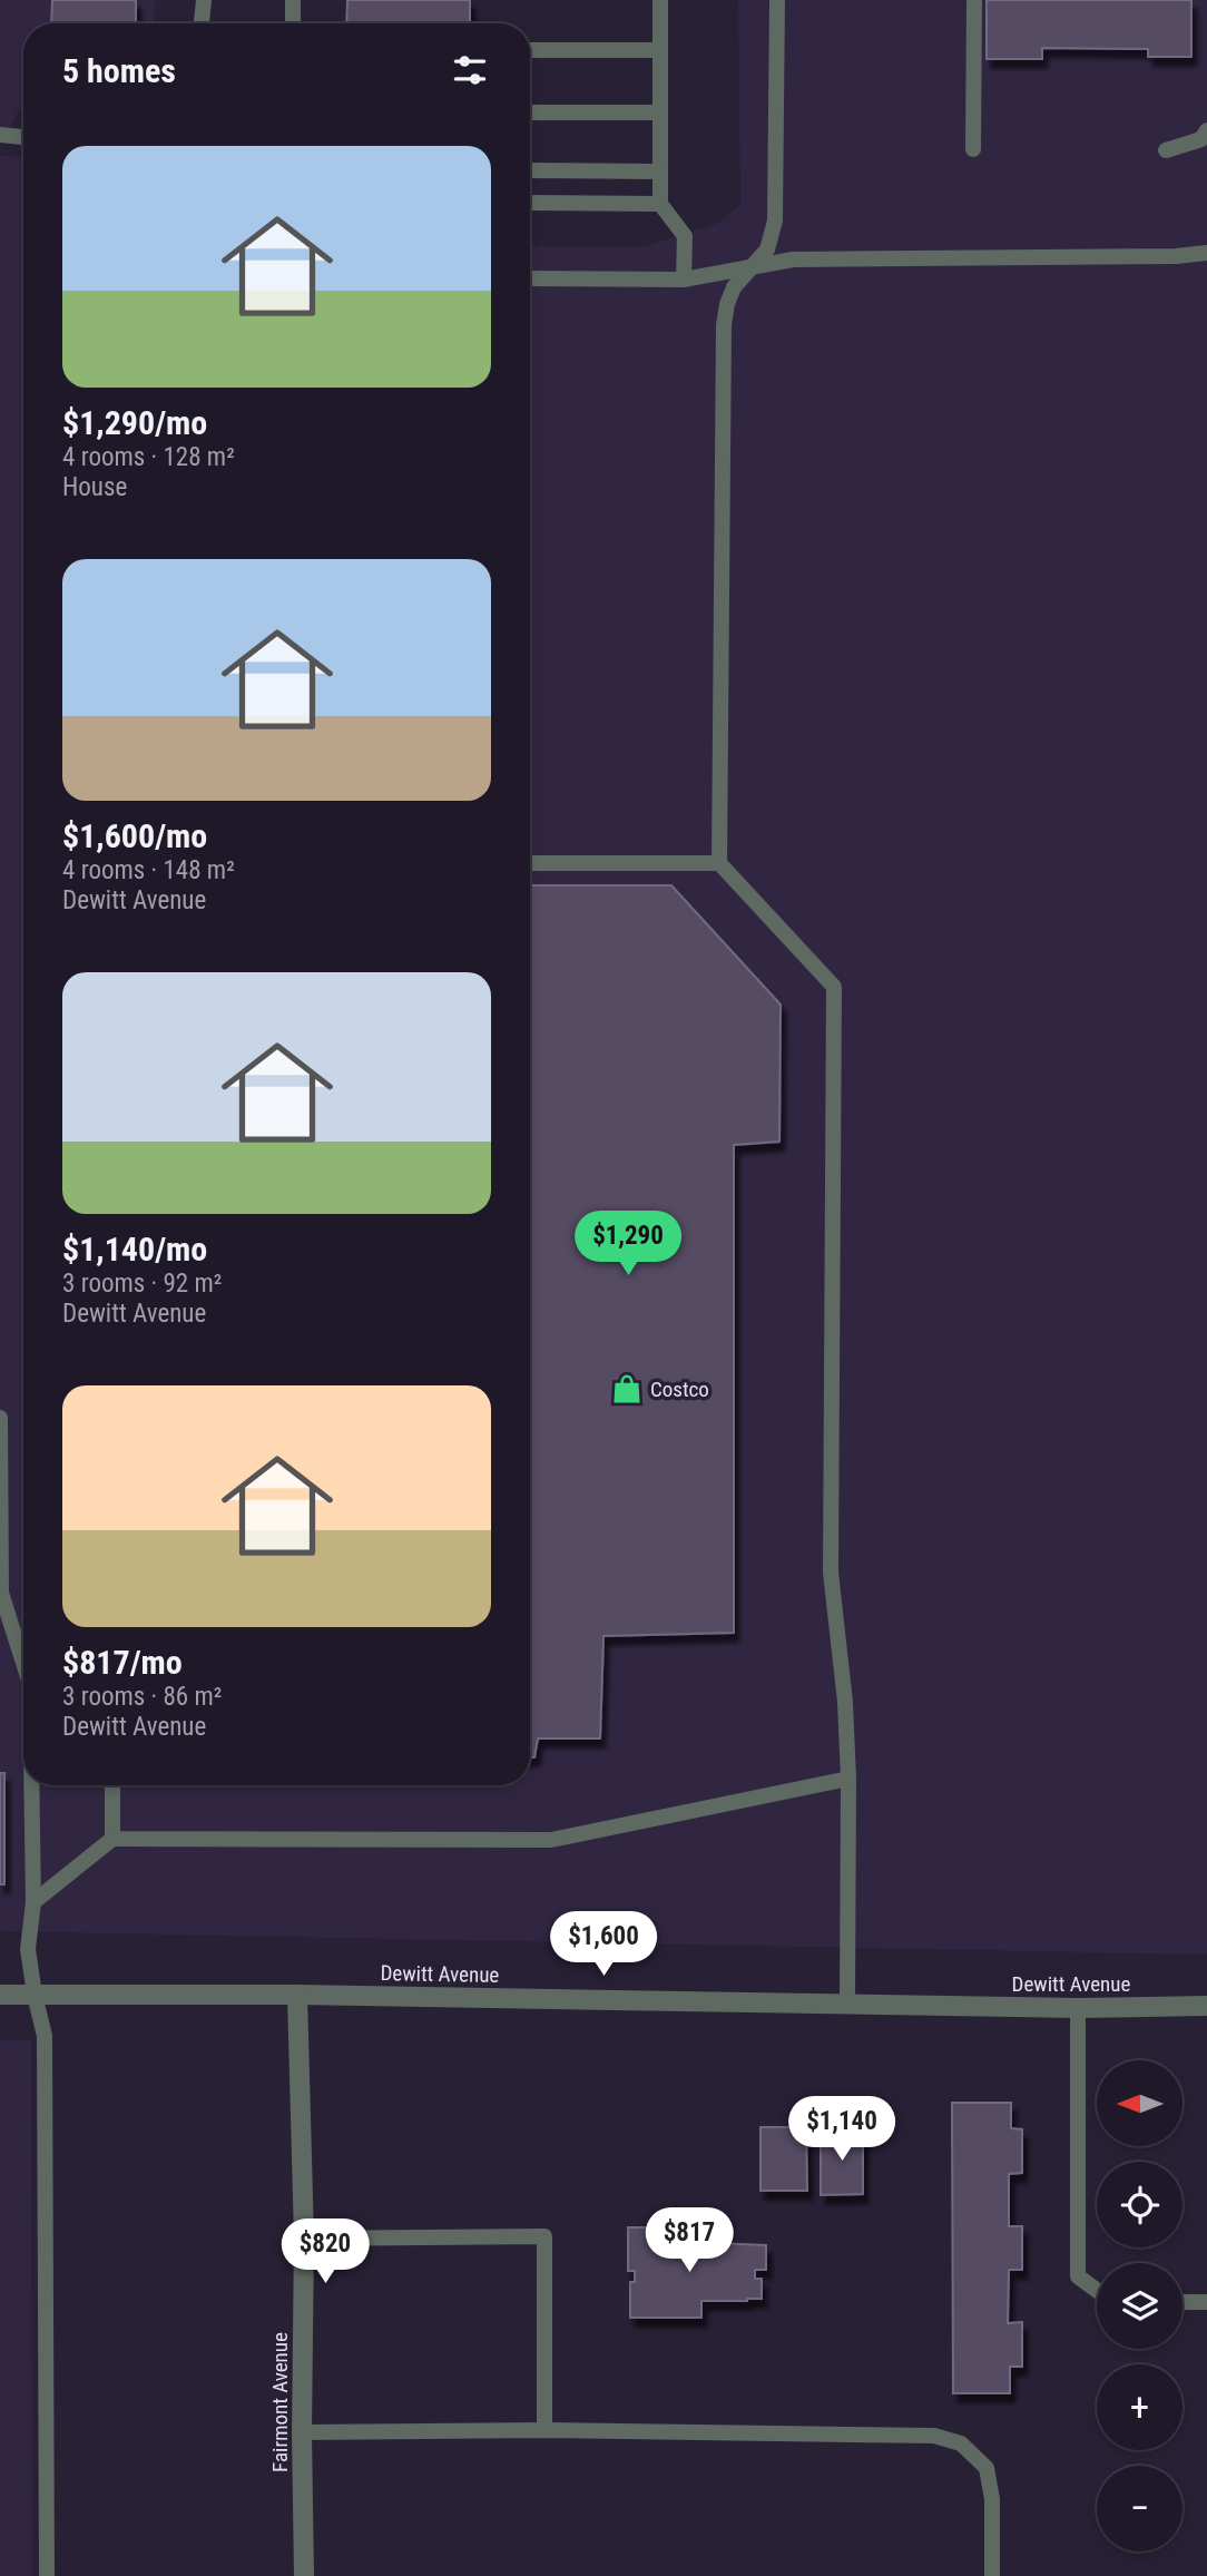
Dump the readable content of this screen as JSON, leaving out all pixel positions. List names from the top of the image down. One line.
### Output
{"streets":{"street":["Dewitt Avenue","Fairmont Avenue"]},"crossings":[["Dewitt Avenue","Fairmont Avenue"]],"places":{"shop":["Costco"]},"north":"left","page":{"heading":"5 homes","list":[{"name":"$1,290/mo","note":"4 rooms · 128 m² · House"},{"name":"$1,600/mo","note":"4 rooms · 148 m² · Dewitt Avenue"},{"name":"$1,140/mo","note":"3 rooms · 92 m² · Dewitt Avenue"},{"name":"$817/mo","note":"3 rooms · 86 m² · Dewitt Avenue"}],"price":["$1,290","$1,600","$1,140","$817","$820"],"map_buttons":["+","−"]}}
